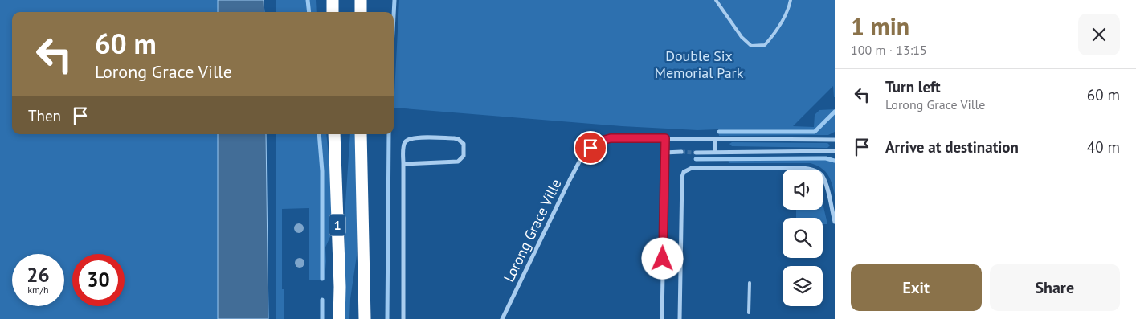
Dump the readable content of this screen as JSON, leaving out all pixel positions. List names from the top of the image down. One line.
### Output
{"streets":{"highway":["1"],"street":["Lorong Grace Ville"]},"parks":["Double Six Memorial Park"],"page":{"heading":["1 min","100 m · 13:15"],"turn":["60 m","Lorong Grace Ville"],"list":[{"name":"Turn left","note":"Lorong Grace Ville","value":"60 m"},{"name":"Arrive at destination","value":"40 m"}],"then":"Then","speed":"26 km/h","limit":"30","buttons":["Exit","Share"]}}
